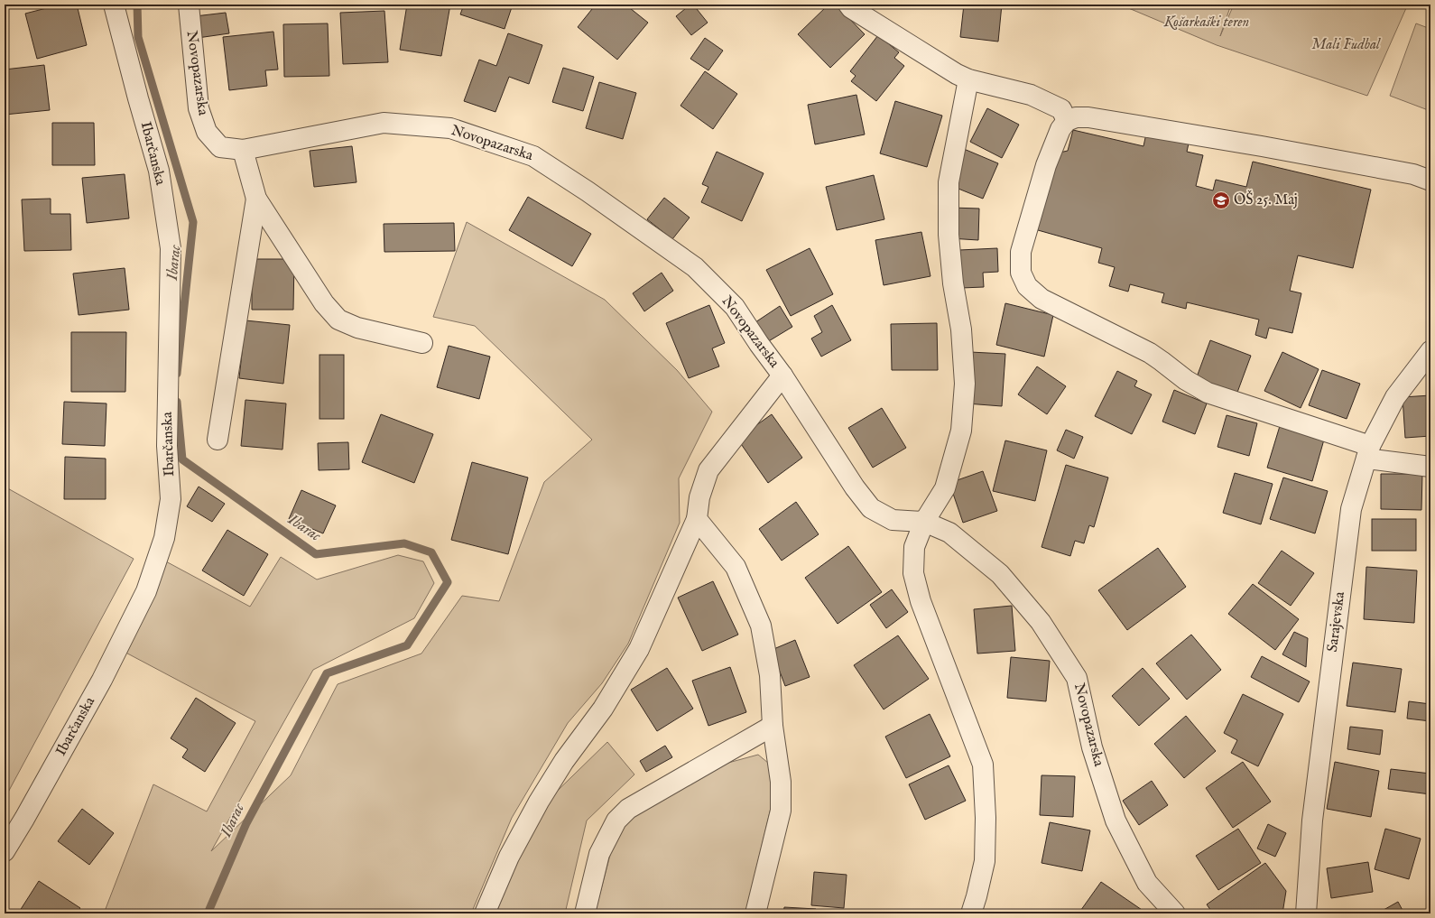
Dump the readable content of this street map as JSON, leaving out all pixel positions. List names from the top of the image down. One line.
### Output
{"streets":{"street":["Novopazarska","Ibarčanska","Sarajevska"]},"water":["Ibarac"],"parks":["Košarkaški teren","Mali Fudbal"],"places":{"school or university":["OŠ 25. Maj"]}}
